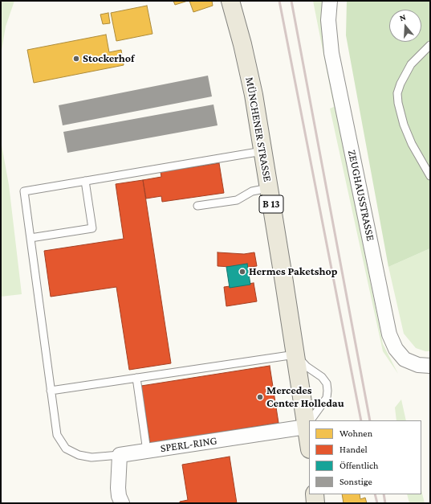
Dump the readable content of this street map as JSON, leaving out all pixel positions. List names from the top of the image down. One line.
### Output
{"streets":{"main road":["MÜNCHENER STRASSE","B 13"],"street":["ZEUGHAUSSTRASSE","SPERL-RING"]},"crossings":[["MÜNCHENER STRASSE","SPERL-RING"]],"places":["Stockerhof","Hermes Paketshop","Mercedes Center Holledau"],"legend":["Wohnen","Handel","Öffentlich","Sonstige"],"north":"top"}
